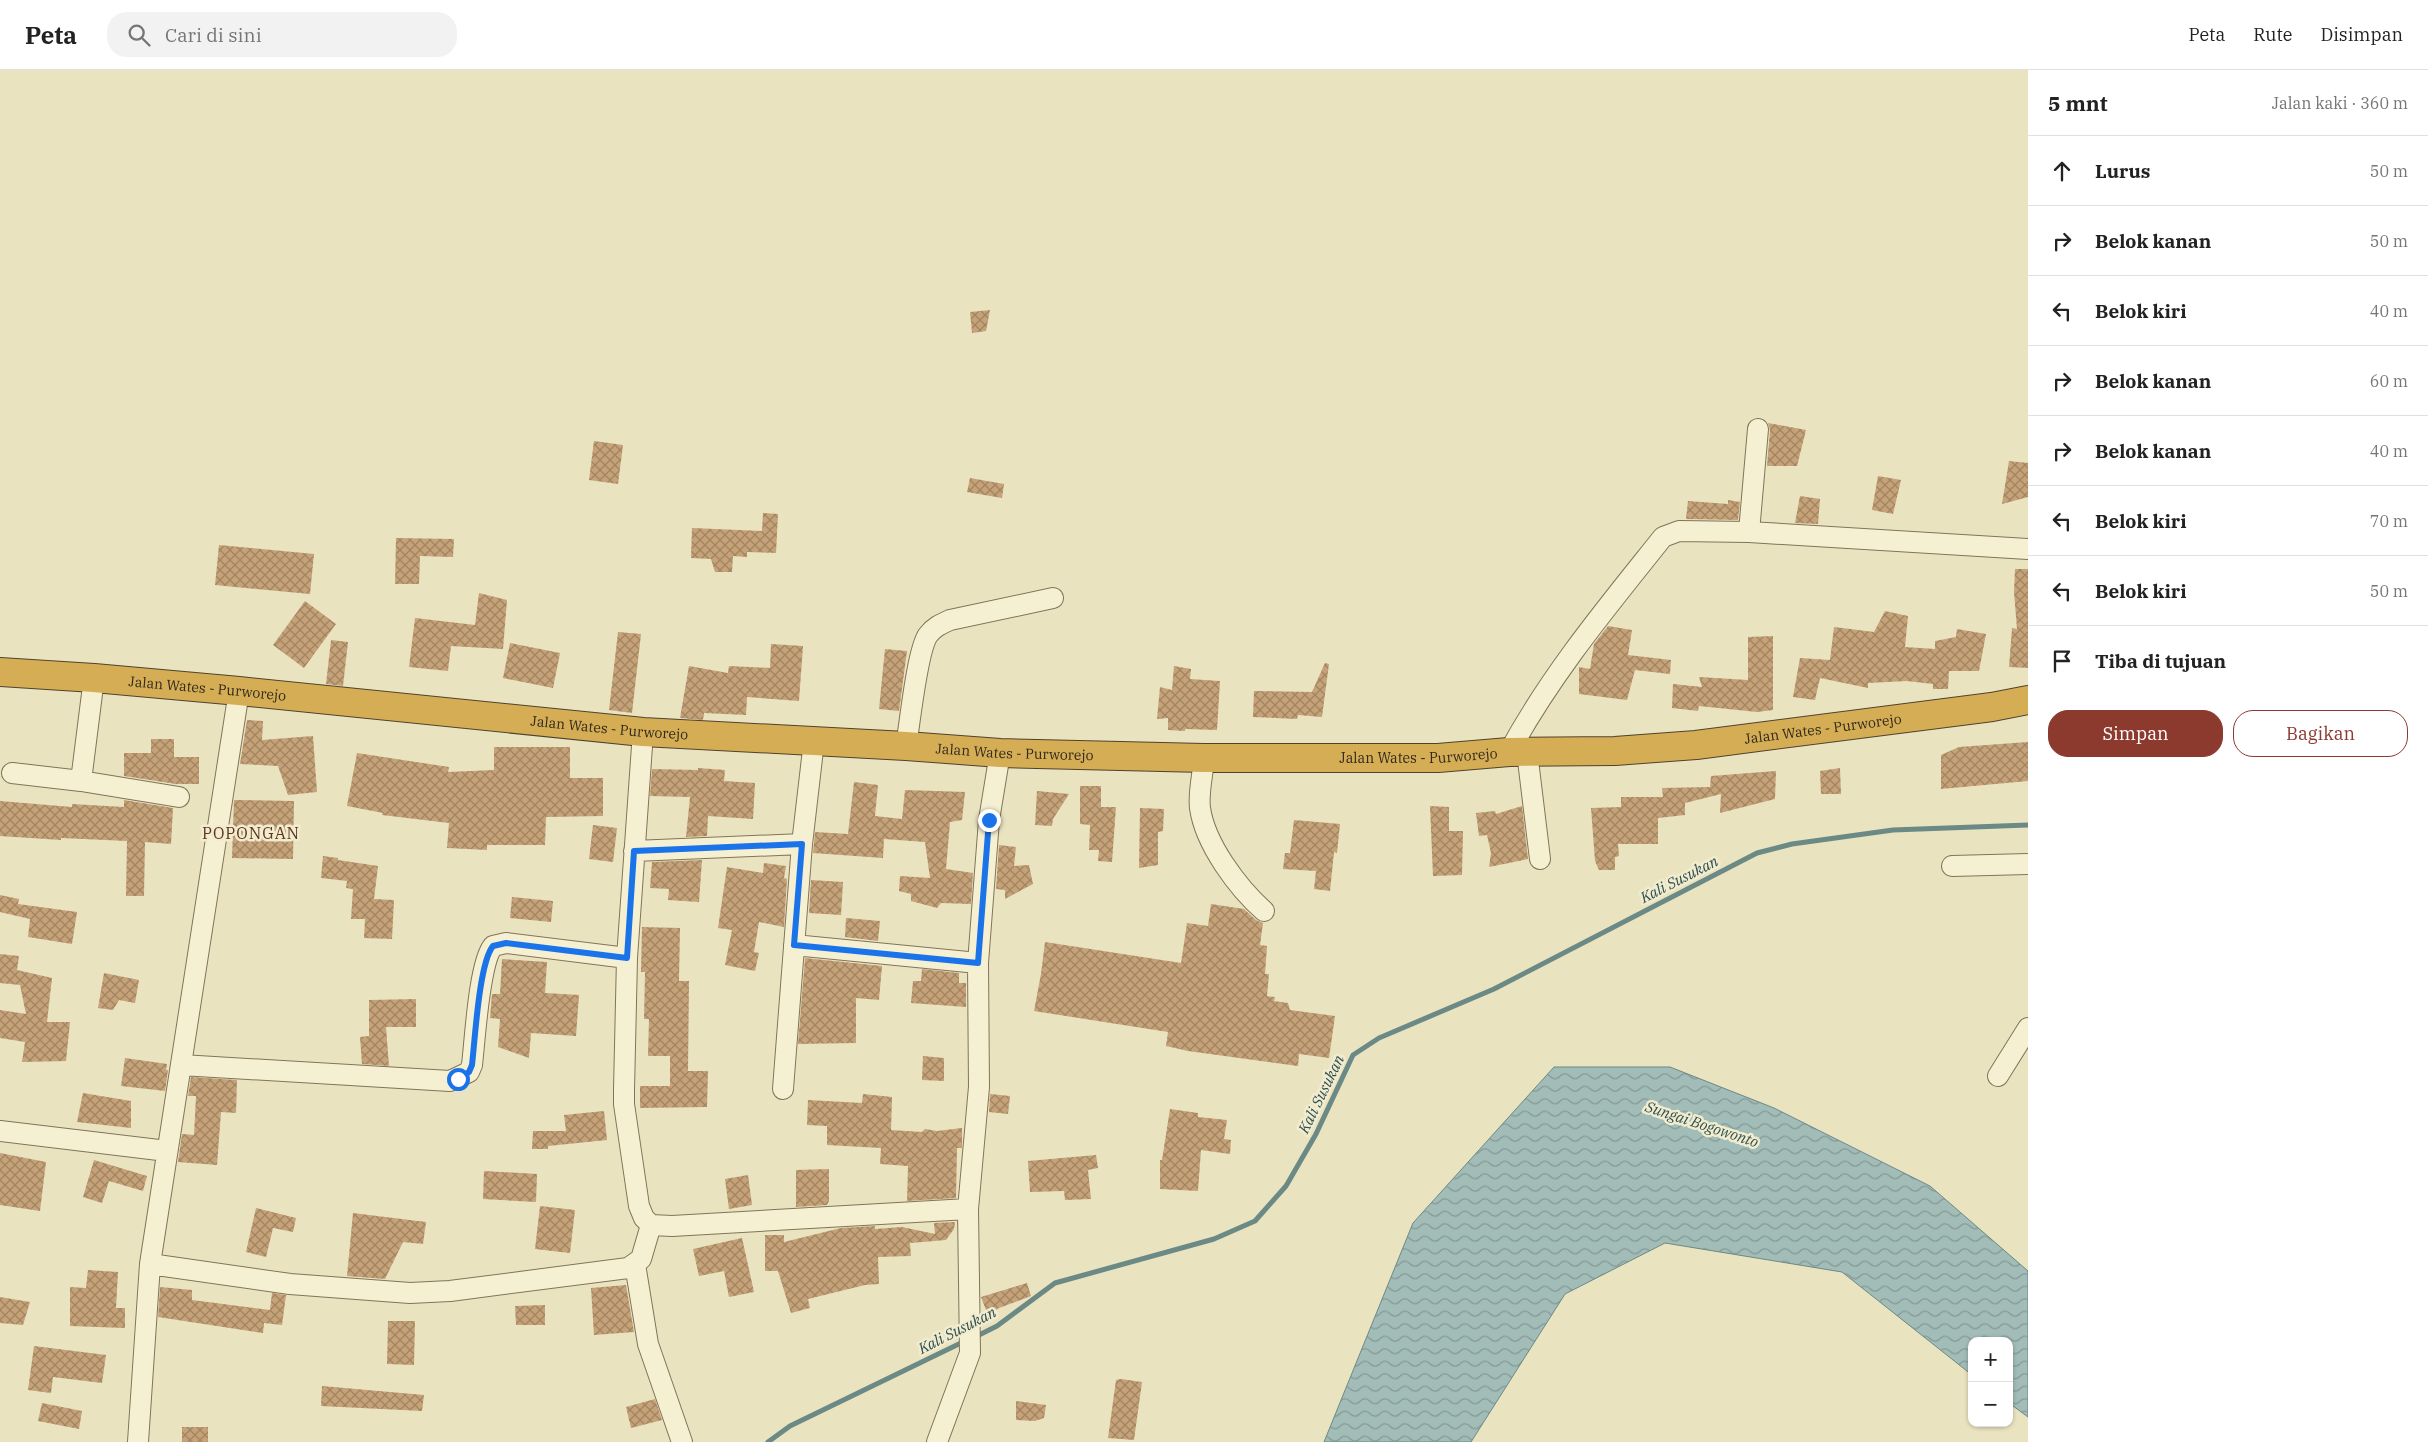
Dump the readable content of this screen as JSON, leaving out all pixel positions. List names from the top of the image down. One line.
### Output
{"streets":{"highway":["Jalan Wates - Purworejo"]},"districts":["POPONGAN"],"water":["Kali Susukan","Sungai Bogowonto"],"page":{"header":"Peta","search":"Cari di sini","nav":["Peta","Rute","Disimpan"],"heading":["5 mnt","Jalan kaki · 360 m"],"list":[["Lurus","50 m"],["Belok kanan","50 m"],["Belok kiri","40 m"],["Belok kanan","60 m"],["Belok kanan","40 m"],["Belok kiri","70 m"],["Belok kiri","50 m"],"Tiba di tujuan"],"buttons":["Simpan","Bagikan"],"map_buttons":["+","−"]}}
